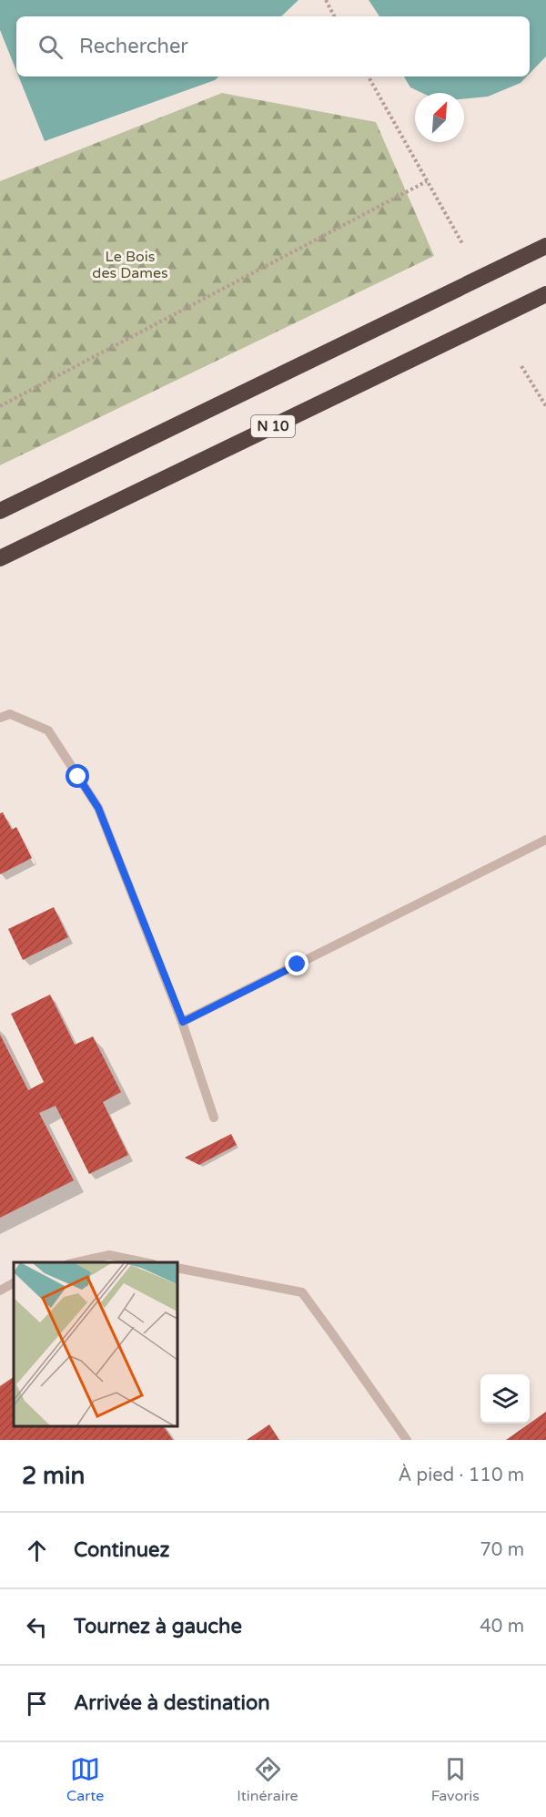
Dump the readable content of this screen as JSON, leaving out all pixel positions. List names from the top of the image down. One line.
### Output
{"streets":{"highway":["N 10"]},"parks":["Le Bois des Dames"],"north":"top right","page":{"search":"Rechercher","heading":["2 min","À pied · 110 m"],"list":[["Continuez","70 m"],["Tournez à gauche","40 m"],"Arrivée à destination"],"nav":["Carte","Itinéraire","Favoris"]}}
